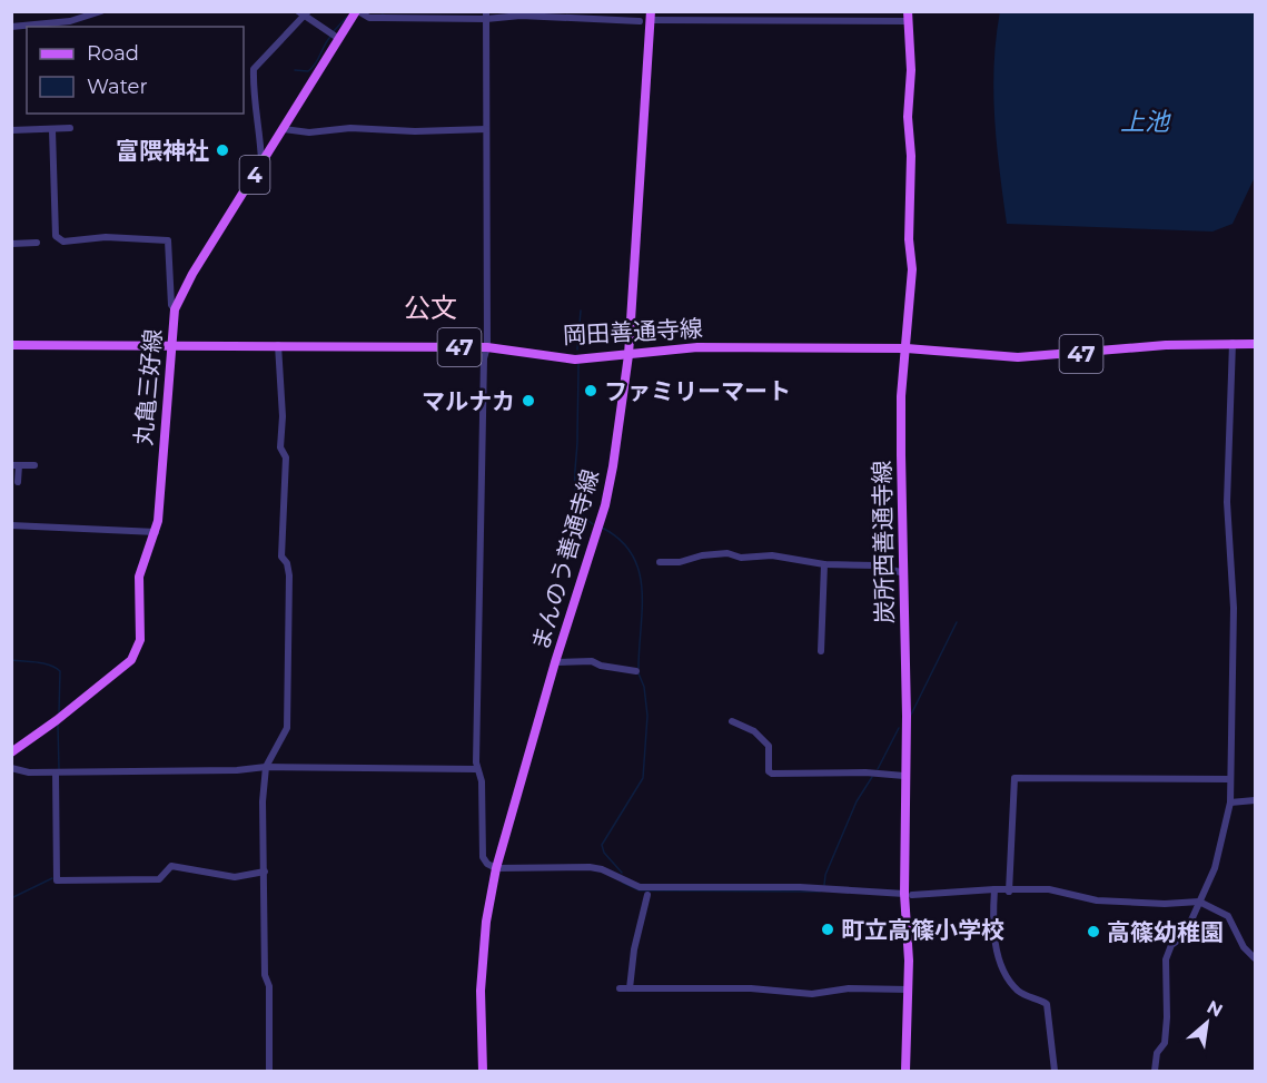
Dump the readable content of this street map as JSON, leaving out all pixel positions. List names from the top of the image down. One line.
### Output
{"streets":{"main road":["4","岡田善通寺線","47","丸亀三好線","炭所西善通寺線","まんのう善通寺線"]},"crossings":[["岡田善通寺線","丸亀三好線"],["岡田善通寺線","炭所西善通寺線"],["岡田善通寺線","まんのう善通寺線"]],"districts":["公文"],"water":["上池"],"places":["富隈神社","ファミリーマート","マルナカ","町立高篠小学校","高篠幼稚園"],"legend":["Road","Water"],"north":"top right"}
